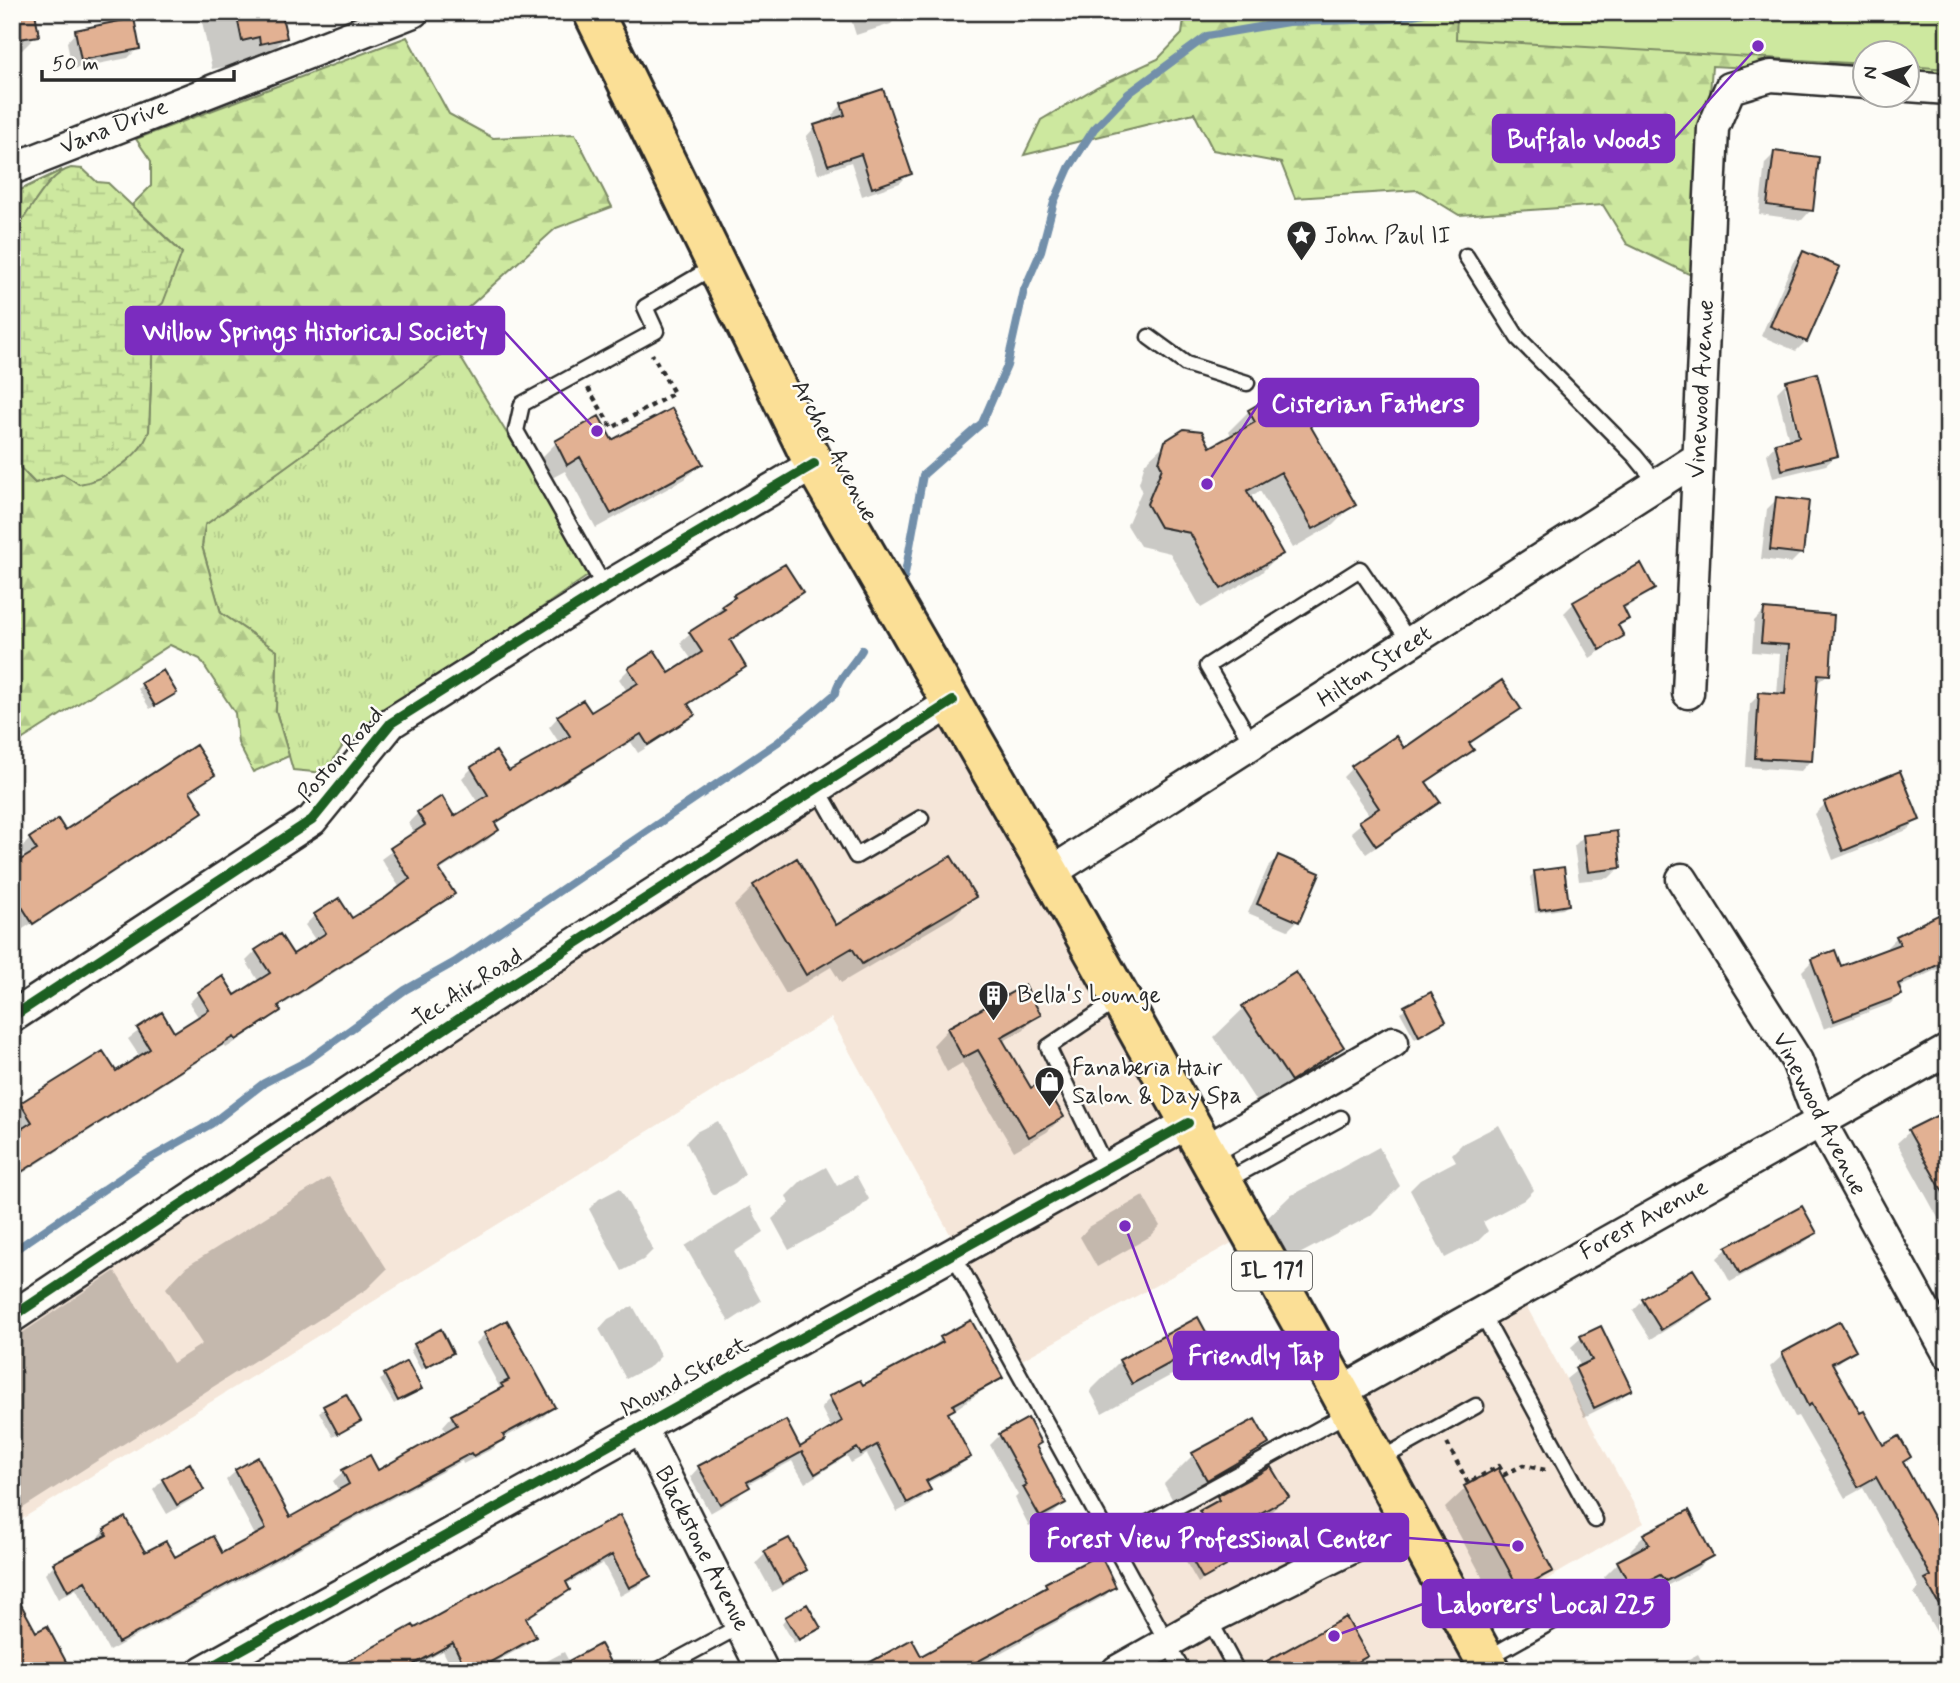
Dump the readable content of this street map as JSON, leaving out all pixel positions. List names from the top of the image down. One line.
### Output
{"streets":{"main road":["Archer Avenue","IL 171"],"street":["Vana Drive","Vinewood Avenue","Hilton Street","Poston Road","Tec Air Road","Forest Avenue","Mound Street","Blackstone Avenue"]},"crossings":[["Vinewood Avenue","Hilton Street"],["Vinewood Avenue","Forest Avenue"],["Archer Avenue","Hilton Street"],["Archer Avenue","Poston Road"],["Archer Avenue","Tec Air Road"],["Archer Avenue","Forest Avenue"],["Archer Avenue","Mound Street"],["Mound Street","Blackstone Avenue"]],"places":{"other":["Buffalo Woods","Willow Springs Historical Society","Cisterian Fathers","Friendly Tap","Forest View Professional Center","Laborers' Local 225"],"place":["John Paul II"],"building":["Bella's Lounge"],"shop":["Fanaberia Hair Salon & Day Spa"]},"scale_bar":"50 m","north":"left"}
